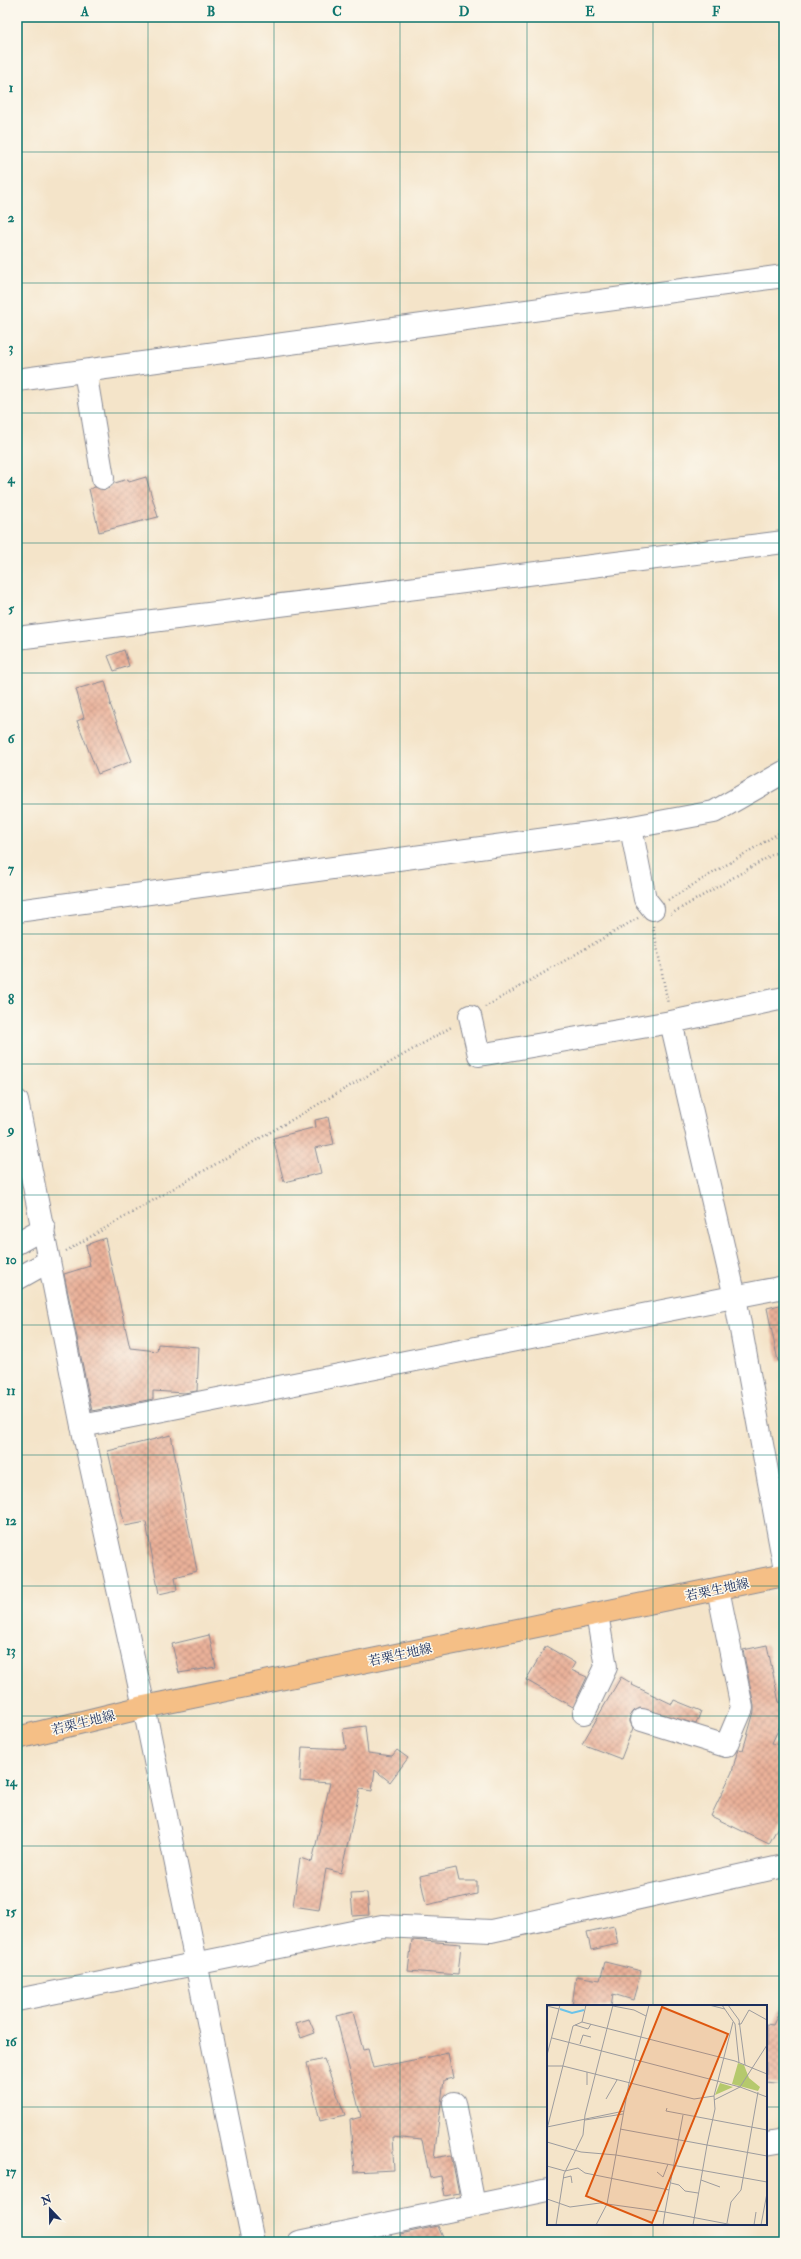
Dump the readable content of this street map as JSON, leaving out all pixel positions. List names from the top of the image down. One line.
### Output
{"streets":{"main road":["若栗生地線"]},"north":"top","grid":{"columns":["A","B","C","D","E","F"],"rows":["1","2","3","4","5","6","7","8","9","10","11","12","13","14","15","16","17"]}}
